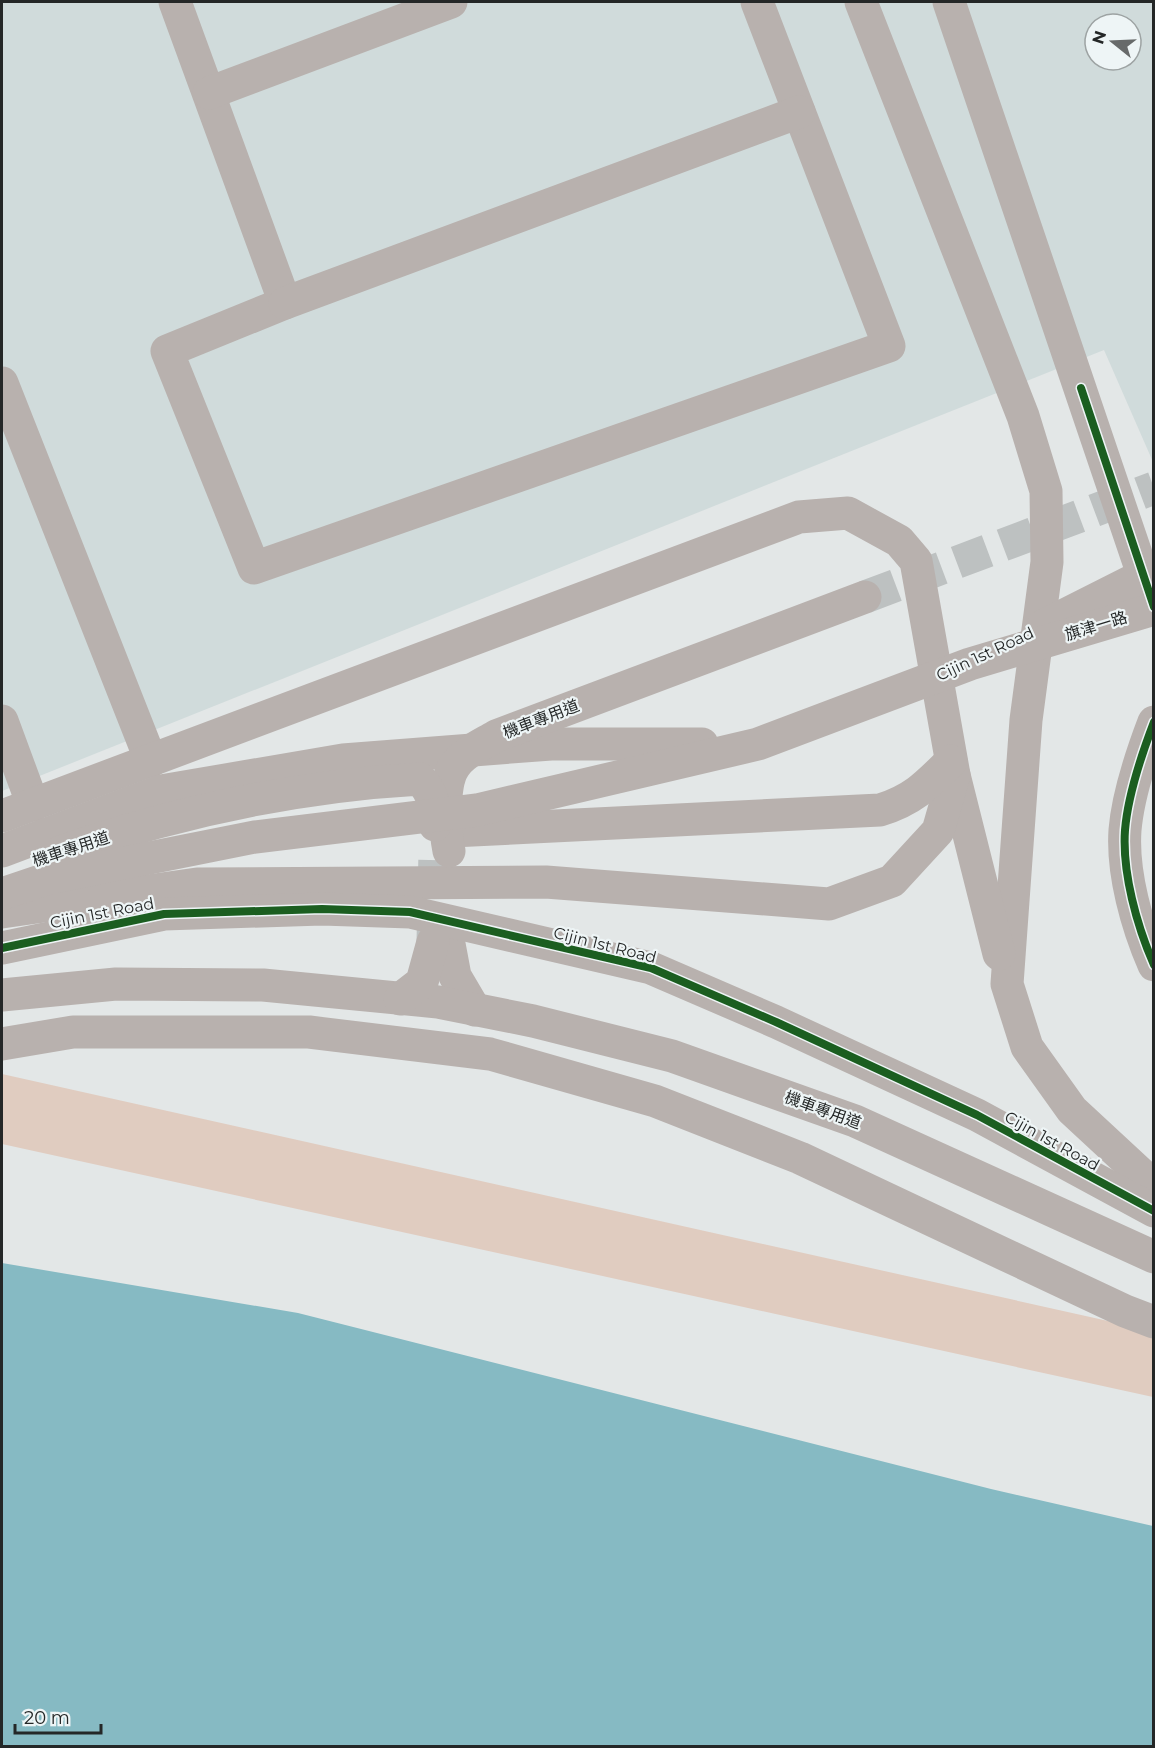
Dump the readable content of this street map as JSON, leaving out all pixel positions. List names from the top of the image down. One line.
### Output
{"streets":{"street":["旗津一路","Cijin 1st Road","機車專用道"]},"crossings":[["旗津一路","Cijin 1st Road"]],"scale_bar":"20 m","north":"left"}
